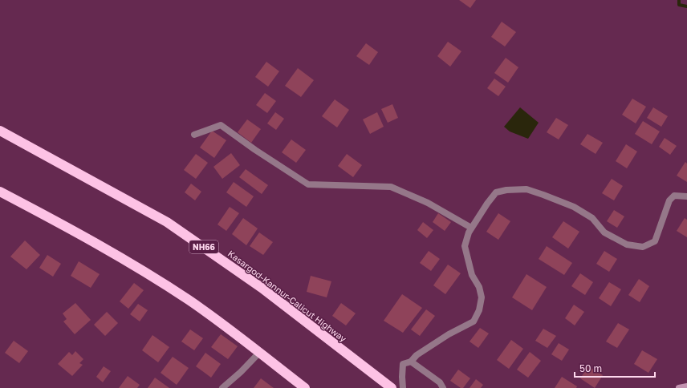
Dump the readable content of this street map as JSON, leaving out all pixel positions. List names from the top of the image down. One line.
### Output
{"streets":{"highway":["NH66","Kasargod-Kannur-Calicut Highway"]},"scale_bar":"50 m"}
